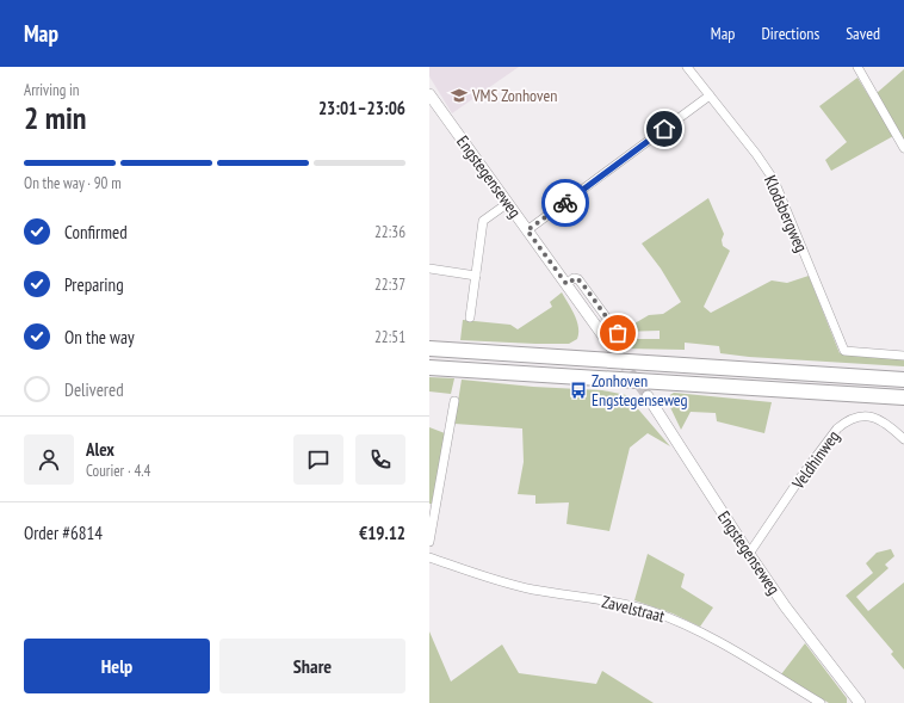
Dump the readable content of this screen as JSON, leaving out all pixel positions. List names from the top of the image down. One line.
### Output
{"streets":{"street":["Engstegenseweg","Klodsbergweg","Veldhinweg","Zavelstraat"]},"crossings":[["Engstegenseweg","Veldhinweg"]],"places":{"school or university":["VMS Zonhoven"],"bus stop":["Zonhoven Engstegenseweg"]},"page":{"header":"Map","nav":["Map","Directions","Saved"],"heading":["2 min","Arriving in","23:01–23:06"],"panel":["Alex","Courier · 4.4","Order #6814","€19.12"],"bar":"On the way · 90 m","list":[["Confirmed","22:36"],["Preparing","22:37"],["On the way","22:51"],"Delivered"],"buttons":["Help","Share"]}}
